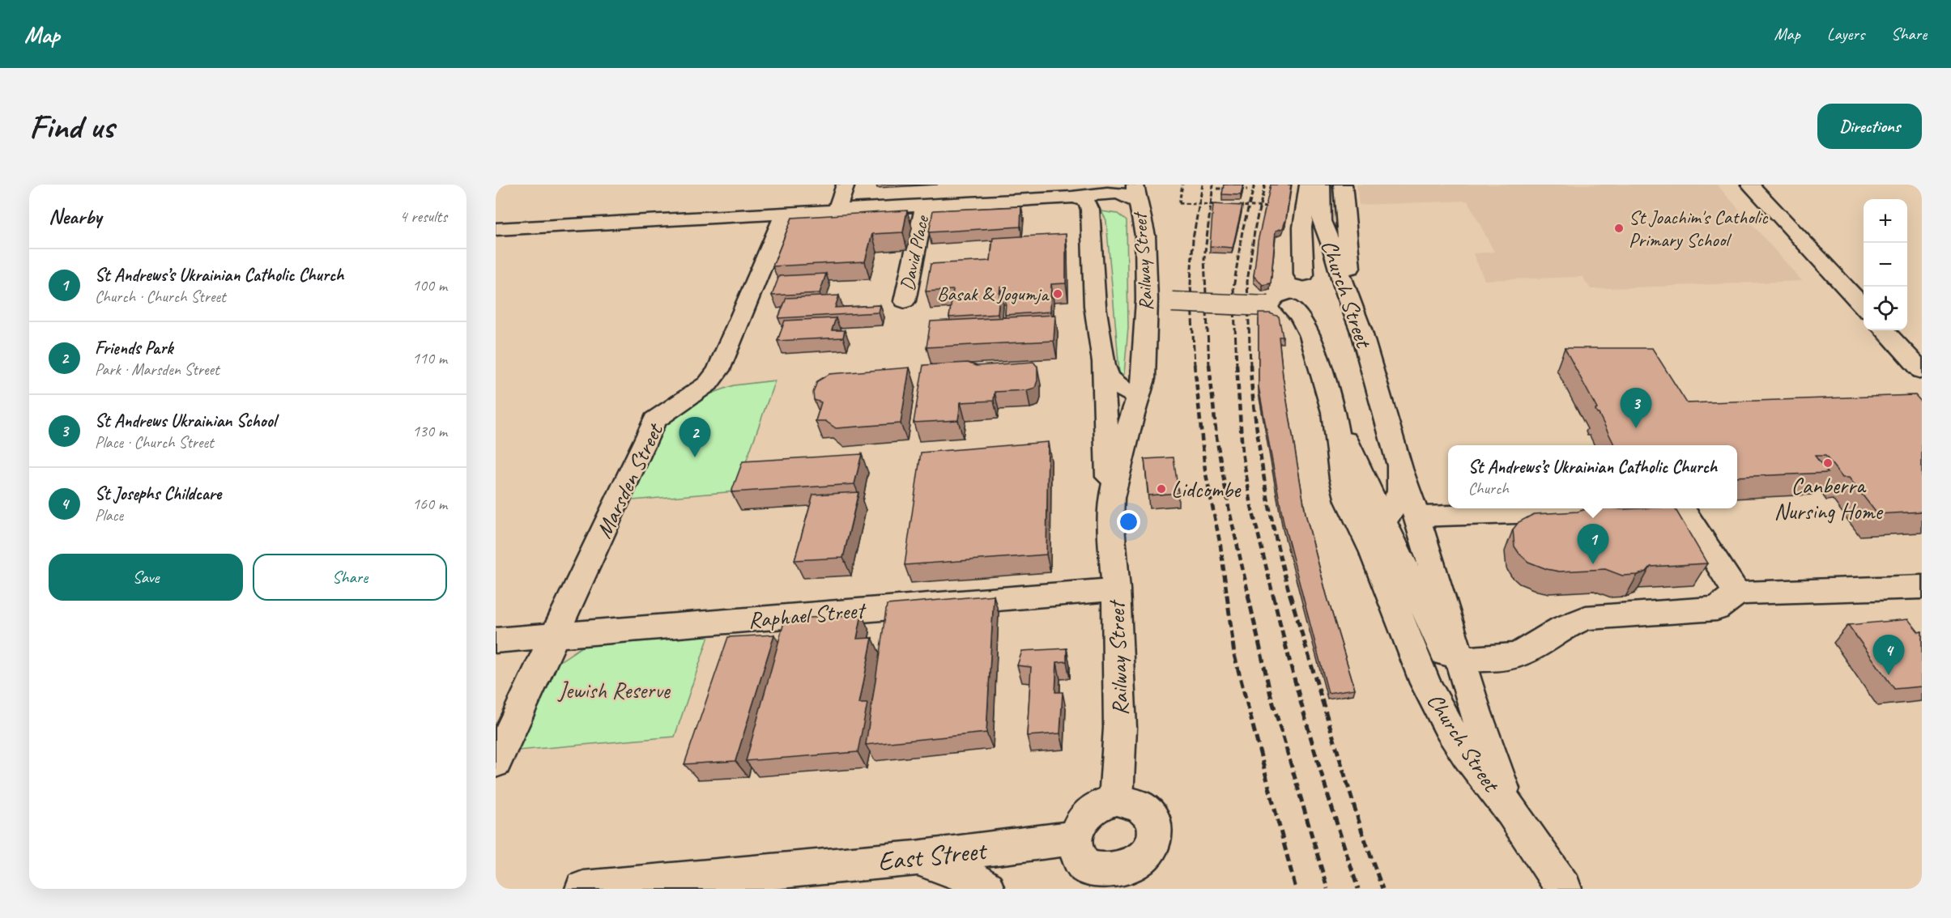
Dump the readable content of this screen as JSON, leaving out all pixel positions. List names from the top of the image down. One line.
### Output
{"streets":{"street":["David Place","Railway Street","Church Street","Marsden Street","Raphael Street","East Street"]},"crossings":[["Railway Street","Raphael Street"],["Railway Street","East Street"],["Marsden Street","Raphael Street"]],"parks":["Jewish Reserve"],"places":["St Joachim's Catholic Primary School","Basak & Jogumja","Canberra Nursing Home","Lidcombe"],"page":{"header":"Map","nav":["Map","Layers","Share"],"buttons":["Directions",["Save","Share"]],"title":"Find us","heading":["Nearby","4 results"],"map_buttons":["+","−"],"list":[{"mark":"1","name":"St Andrews’s Ukrainian Catholic Church","note":"Church · Church Street","value":"100 m"},{"mark":"2","name":"Friends Park","note":"Park · Marsden Street","value":"110 m"},{"mark":"3","name":"St Andrews Ukrainian School","note":"Place · Church Street","value":"130 m"},{"mark":"4","name":"St Josephs Childcare","note":"Place","value":"160 m"}],"pins":["3","2","1","4"],"popup":["St Andrews’s Ukrainian Catholic Church","Church"]}}
